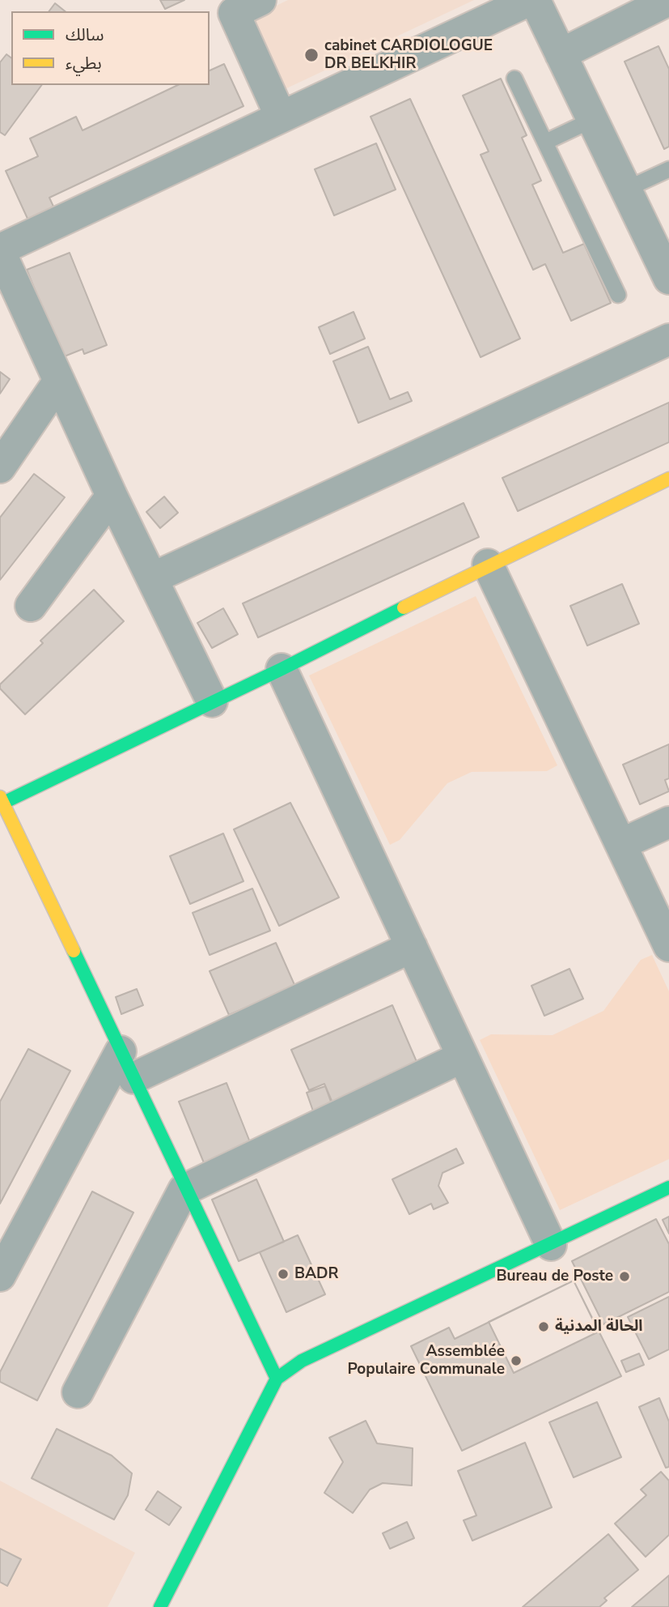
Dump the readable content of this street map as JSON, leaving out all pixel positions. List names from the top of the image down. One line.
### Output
{"places":["cabinet CARDIOLOGUE DR BELKHIR","BADR","Bureau de Poste","الحالة المدنية","Assemblée Populaire Communale"],"legend":["سالك","بطيء"]}
